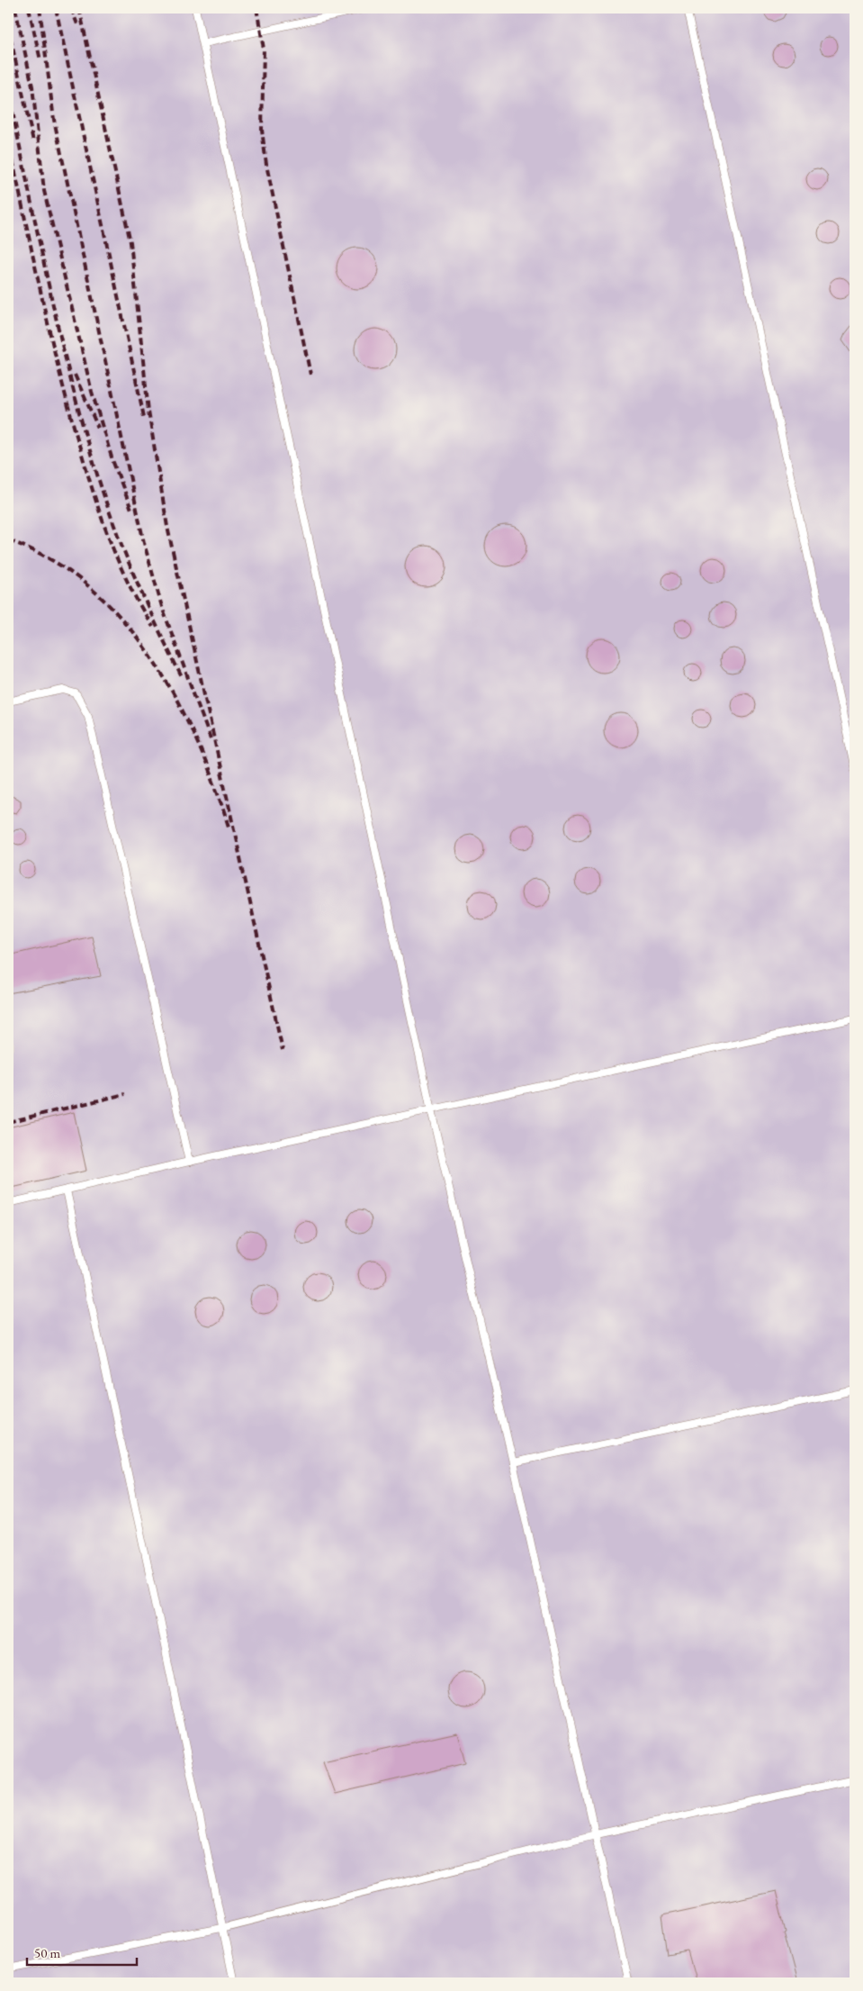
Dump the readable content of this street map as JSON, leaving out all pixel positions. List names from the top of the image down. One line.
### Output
{"scale_bar":"50 m"}
